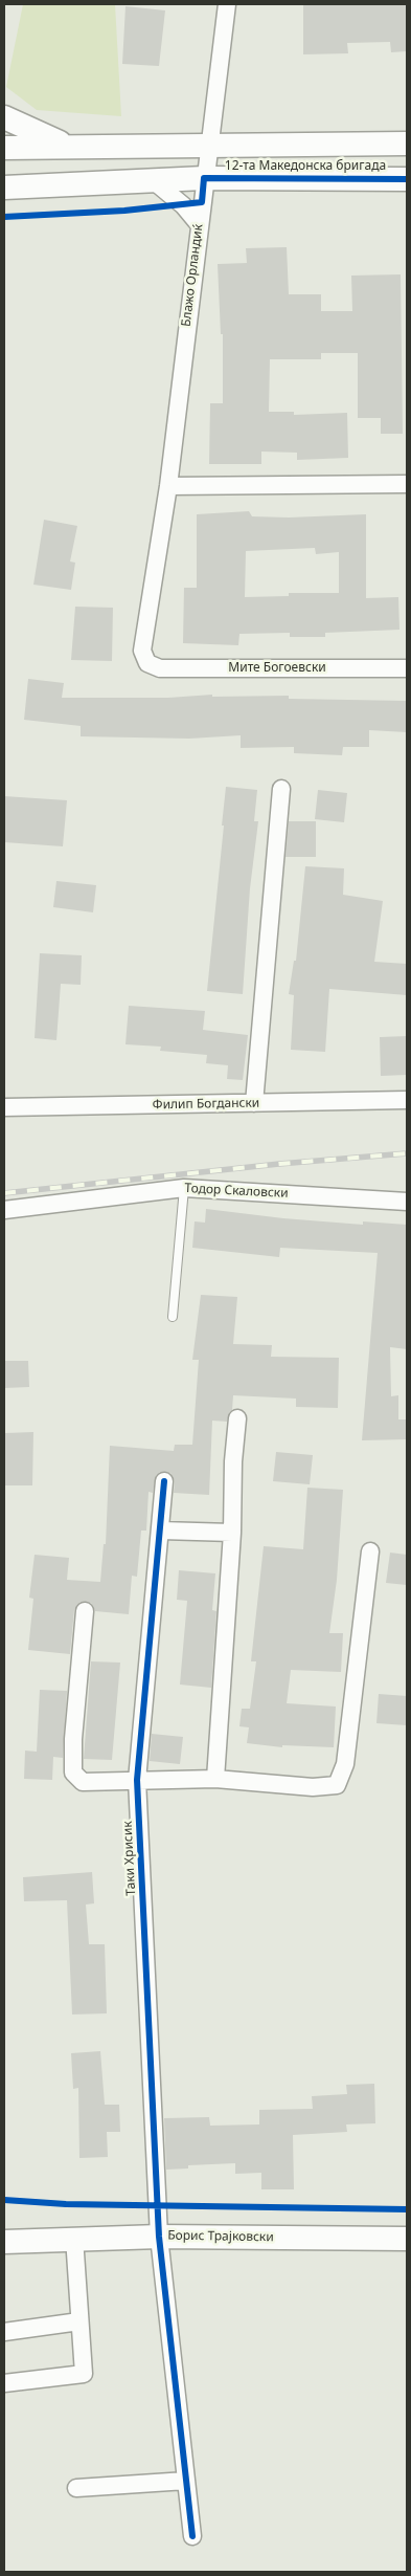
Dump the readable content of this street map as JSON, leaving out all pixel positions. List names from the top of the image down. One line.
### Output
{"streets":{"street":["12-та Македонска бригада","Блажо Орландиќ","Мите Богоевски","Филип Богдански","Тодор Скаловски","Таки Хрисик","Борис Трајковски"]},"crossings":[["12-та Македонска бригада","Блажо Орландиќ"],["Блажо Орландиќ","Мите Богоевски"],["Таки Хрисик","Борис Трајковски"]]}
